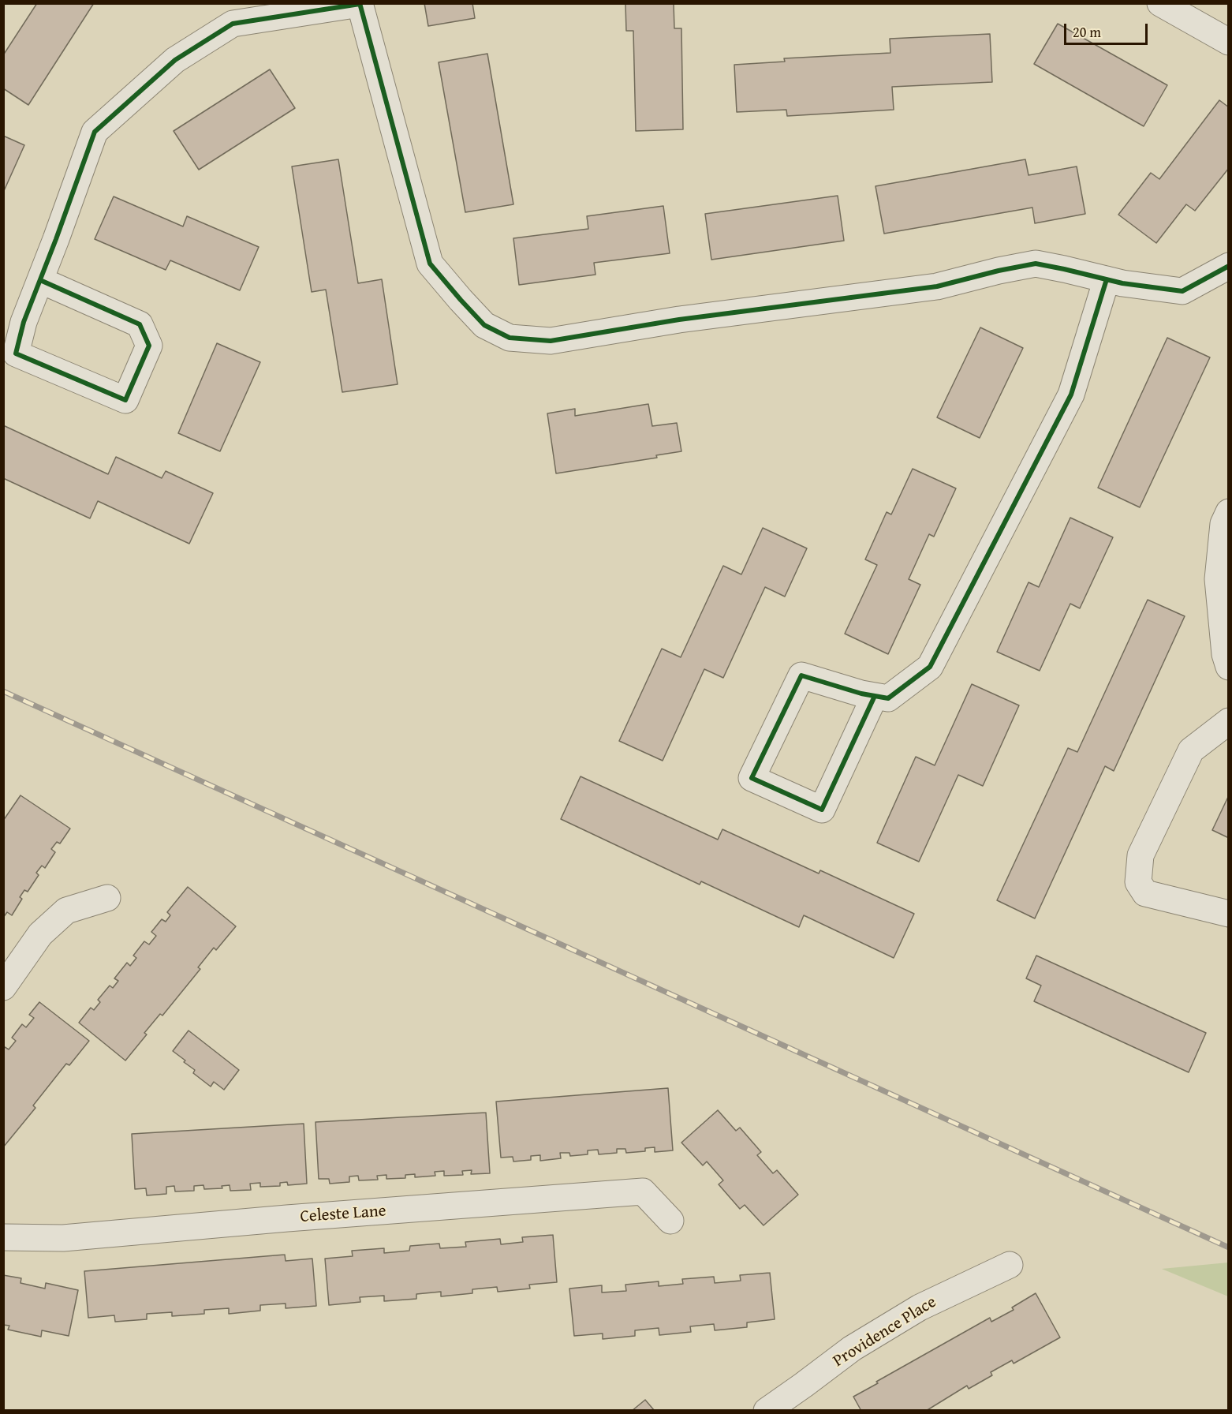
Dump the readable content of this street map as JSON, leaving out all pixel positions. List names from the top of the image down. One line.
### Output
{"streets":{"street":["Celeste Lane","Providence Place"]},"scale_bar":"20 m"}
